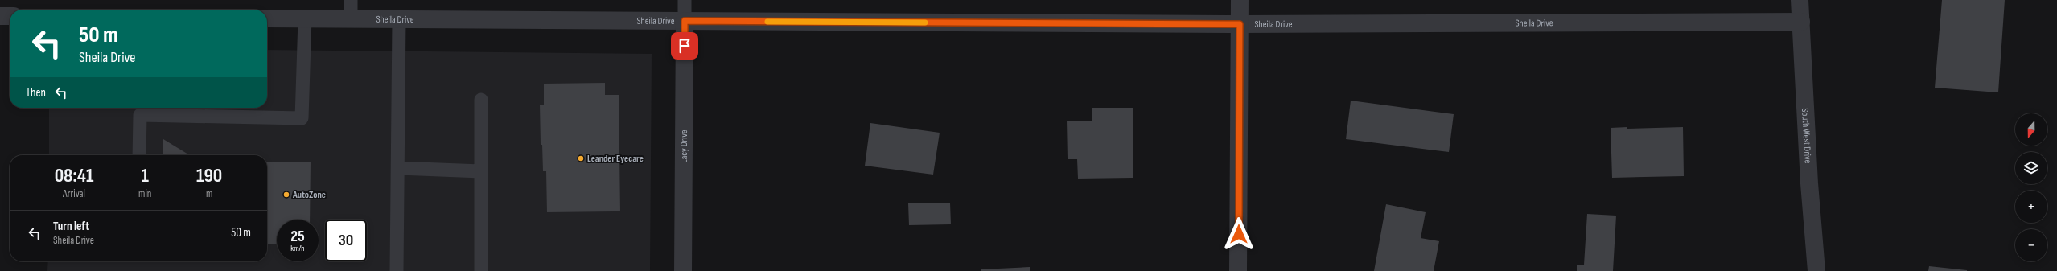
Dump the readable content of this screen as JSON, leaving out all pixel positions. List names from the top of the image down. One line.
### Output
{"streets":{"street":["Sheila Drive","South West Drive","Lacy Drive"]},"crossings":[["Sheila Drive","South West Drive"],["Sheila Drive","Lacy Drive"]],"places":["Leander Eyecare","AutoZone"],"north":"bottom","page":{"turn":["50 m","Sheila Drive"],"then":"Then","map_buttons":["+","−"],"eta":["08:41","Arrival","1","min","190","m"],"list":[{"name":"Turn left","note":"Sheila Drive","value":"50 m"}],"speed":"25 km/h","limit":"30"}}
